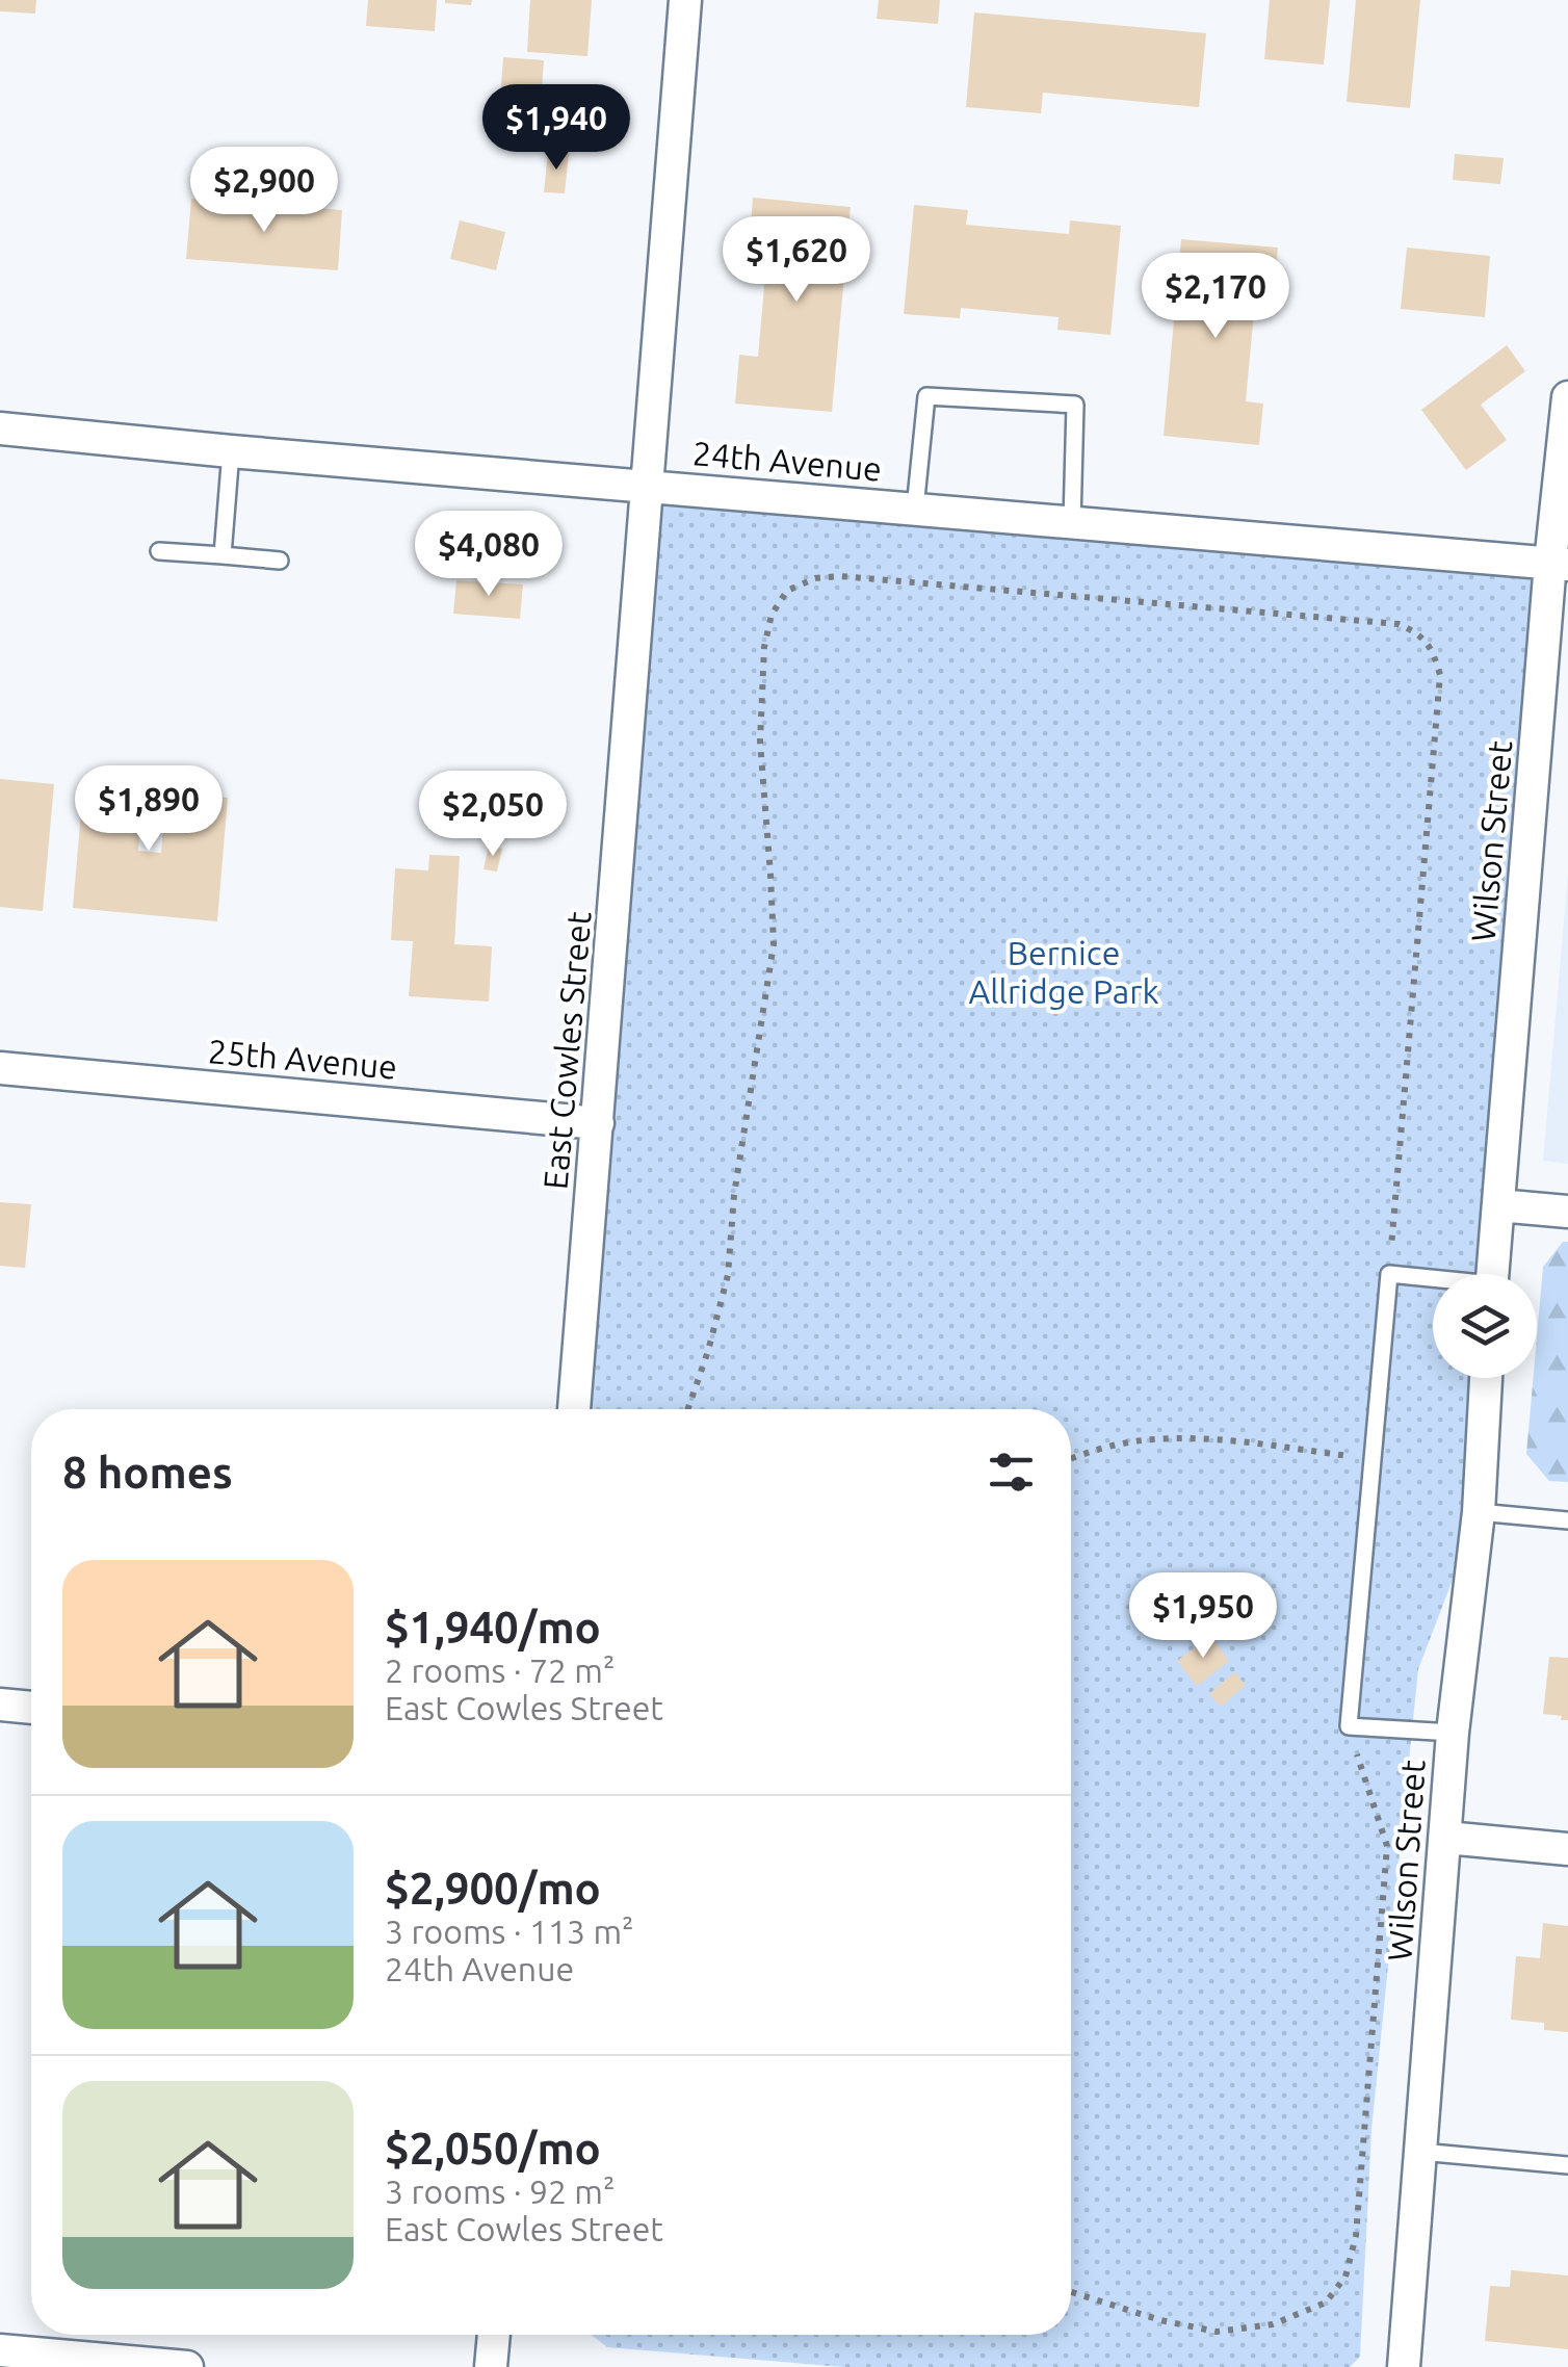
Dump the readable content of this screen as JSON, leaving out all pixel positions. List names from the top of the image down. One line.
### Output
{"streets":{"street":["24th Avenue","Wilson Street","East Cowles Street","25th Avenue"]},"crossings":[["24th Avenue","Wilson Street"],["24th Avenue","East Cowles Street"],["East Cowles Street","25th Avenue"]],"parks":["Bernice Allridge Park"],"page":{"price":["$1,940","$2,900","$1,620","$2,170","$4,080","$1,890","$2,050","$1,950"],"heading":"8 homes","list":[{"name":"$1,940/mo","note":"2 rooms · 72 m² · East Cowles Street"},{"name":"$2,900/mo","note":"3 rooms · 113 m² · 24th Avenue"},{"name":"$2,050/mo","note":"3 rooms · 92 m² · East Cowles Street"}]}}
